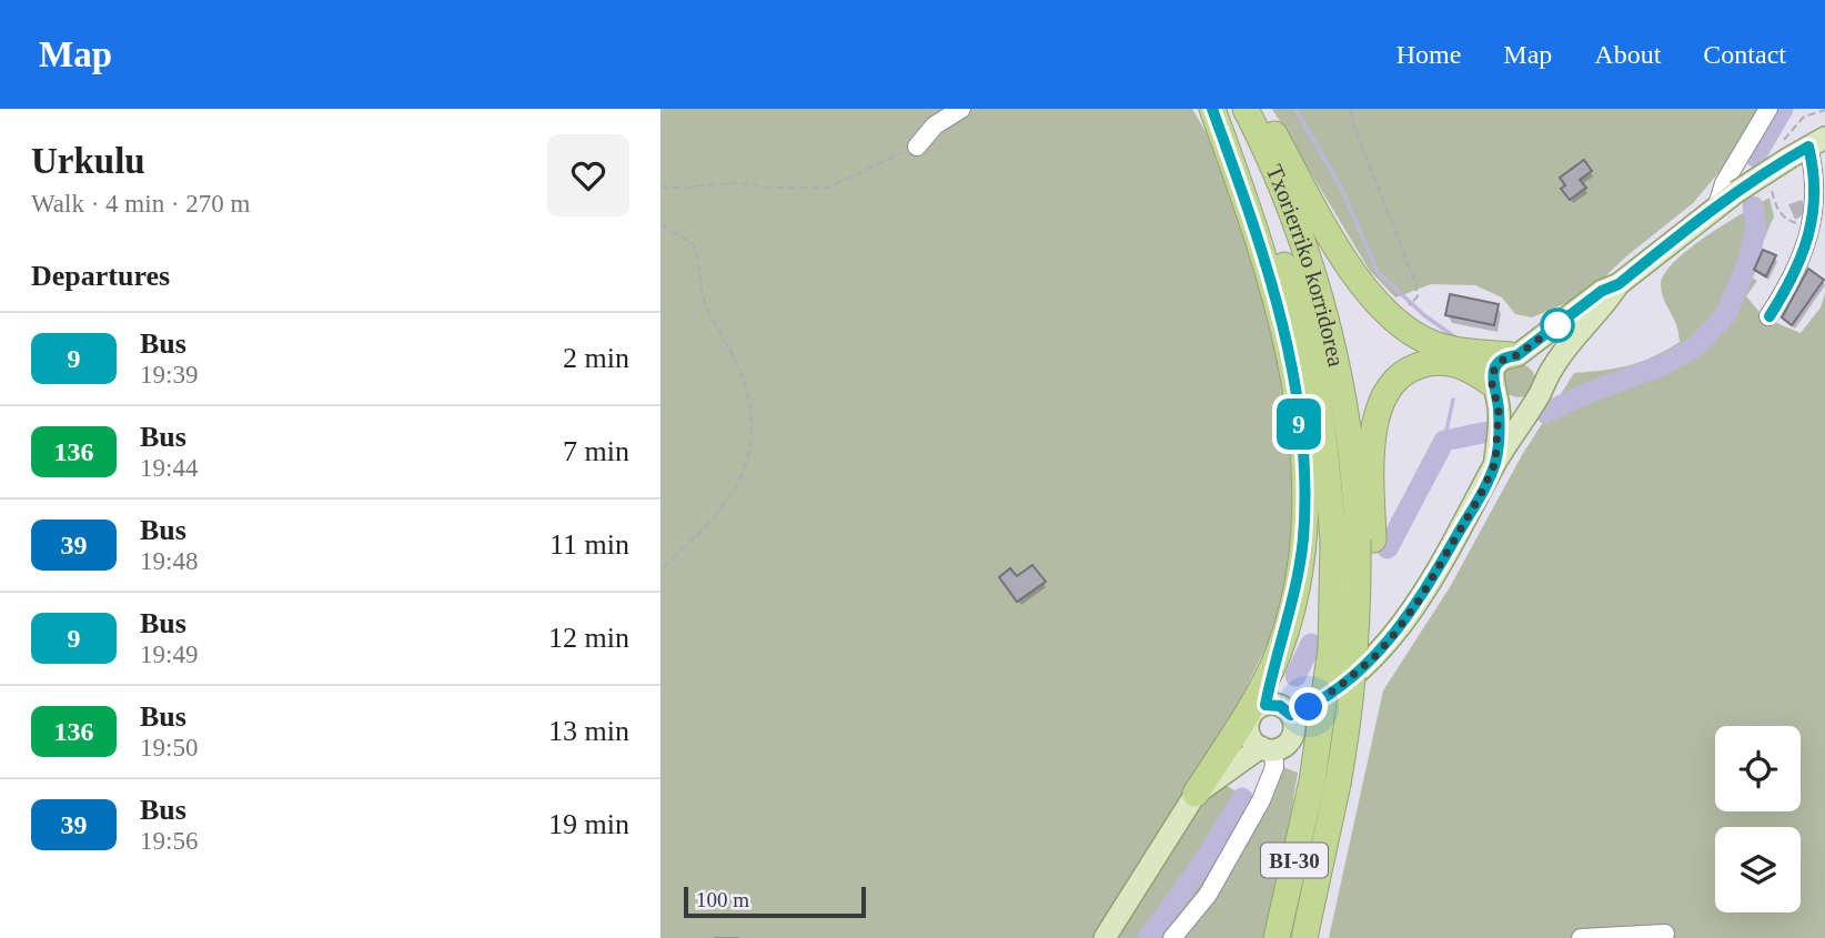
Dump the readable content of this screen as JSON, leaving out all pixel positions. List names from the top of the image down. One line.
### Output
{"streets":{"highway":["Txorierriko korridorea","BI-30"]},"crossings":[["Txorierriko korridorea","BI-30"]],"lines":["bus line 9"],"scale_bar":"100 m","page":{"header":"Map","nav":["Home","Map","About","Contact"],"heading":[["Urkulu","Walk · 4 min · 270 m"],"Departures"],"on_map":"9","list":[{"mark":"9","name":"Bus","note":"19:39","value":"2 min"},{"mark":"136","name":"Bus","note":"19:44","value":"7 min"},{"mark":"39","name":"Bus","note":"19:48","value":"11 min"},{"mark":"9","name":"Bus","note":"19:49","value":"12 min"},{"mark":"136","name":"Bus","note":"19:50","value":"13 min"},{"mark":"39","name":"Bus","note":"19:56","value":"19 min"}],"scale":"100 m"}}
